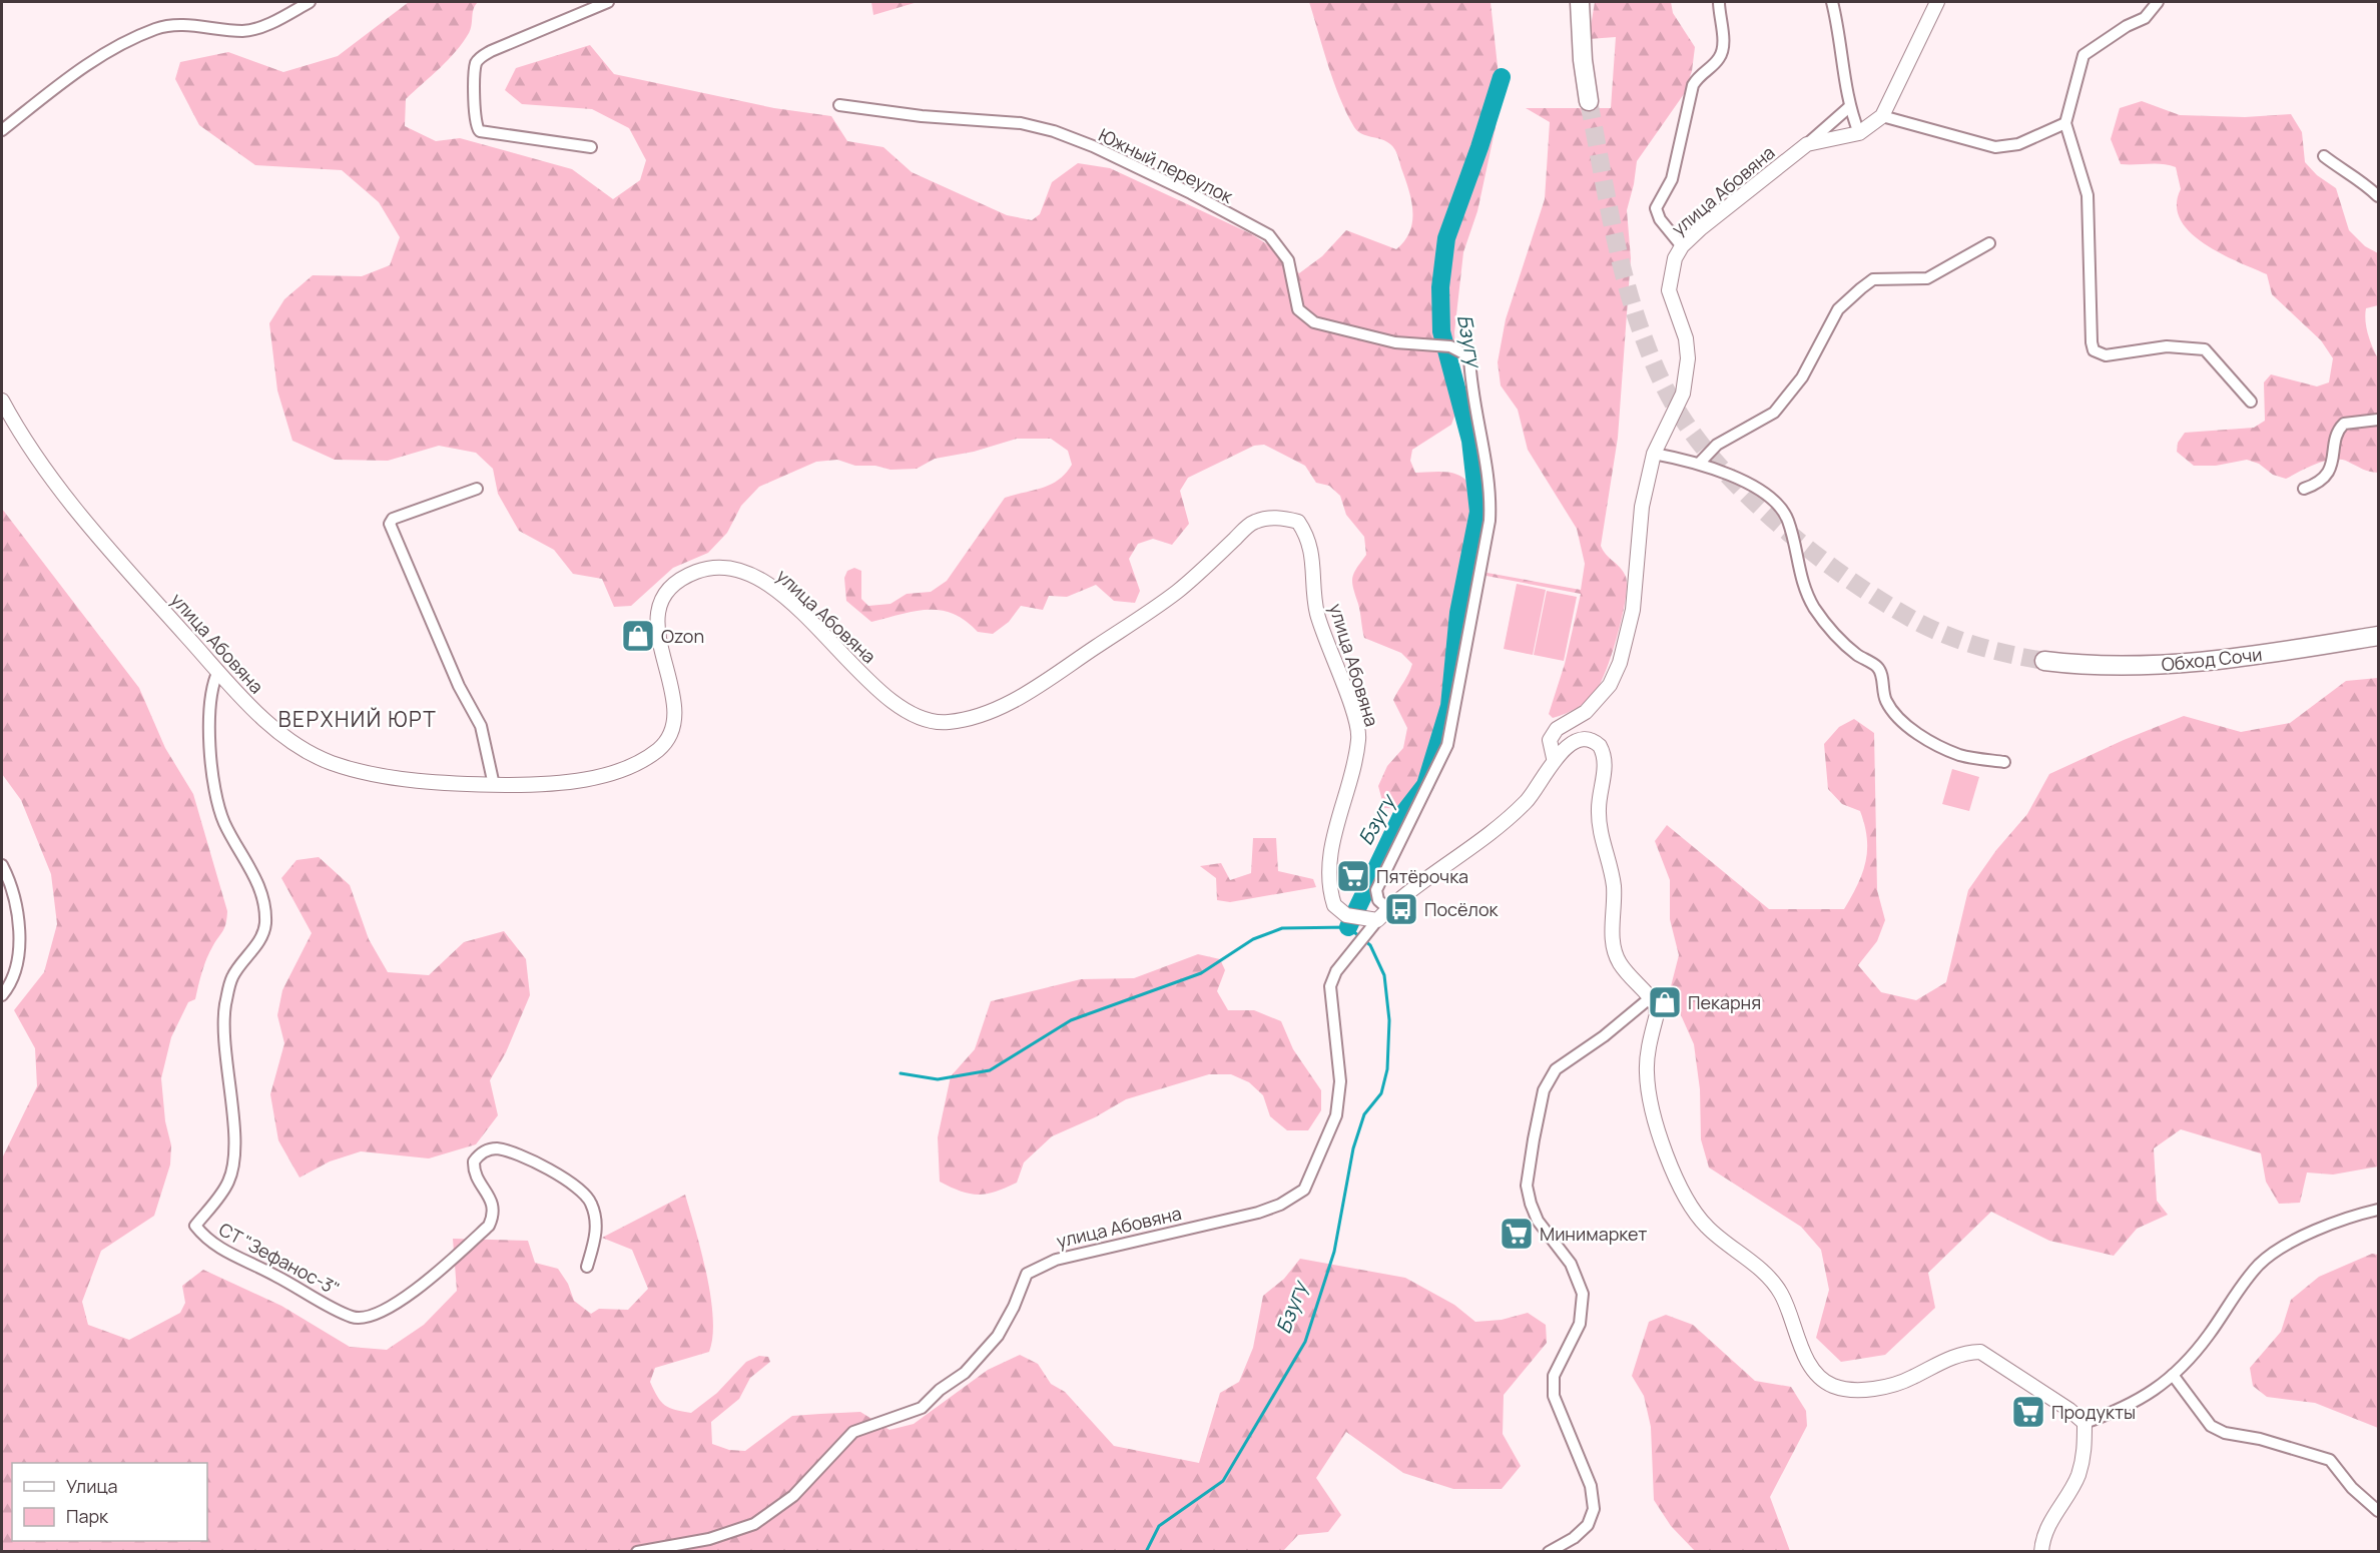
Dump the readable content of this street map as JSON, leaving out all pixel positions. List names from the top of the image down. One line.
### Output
{"streets":{"highway":["Обход Сочи"],"street":["Южный переулок","улица Абовяна","СТ \"Зефанос-3\""]},"crossings":[["Южный переулок","улица Абовяна"],["улица Абовяна","СТ \"Зефанос-3\""]],"districts":["ВЕРХНИЙ ЮРТ"],"water":["Бзугу"],"places":{"shop":["Ozon","Пекарня"],"supermarket":["Пятёрочка","Минимаркет","Продукты"],"bus stop":["Посёлок"]},"legend":["Улица","Парк"]}
